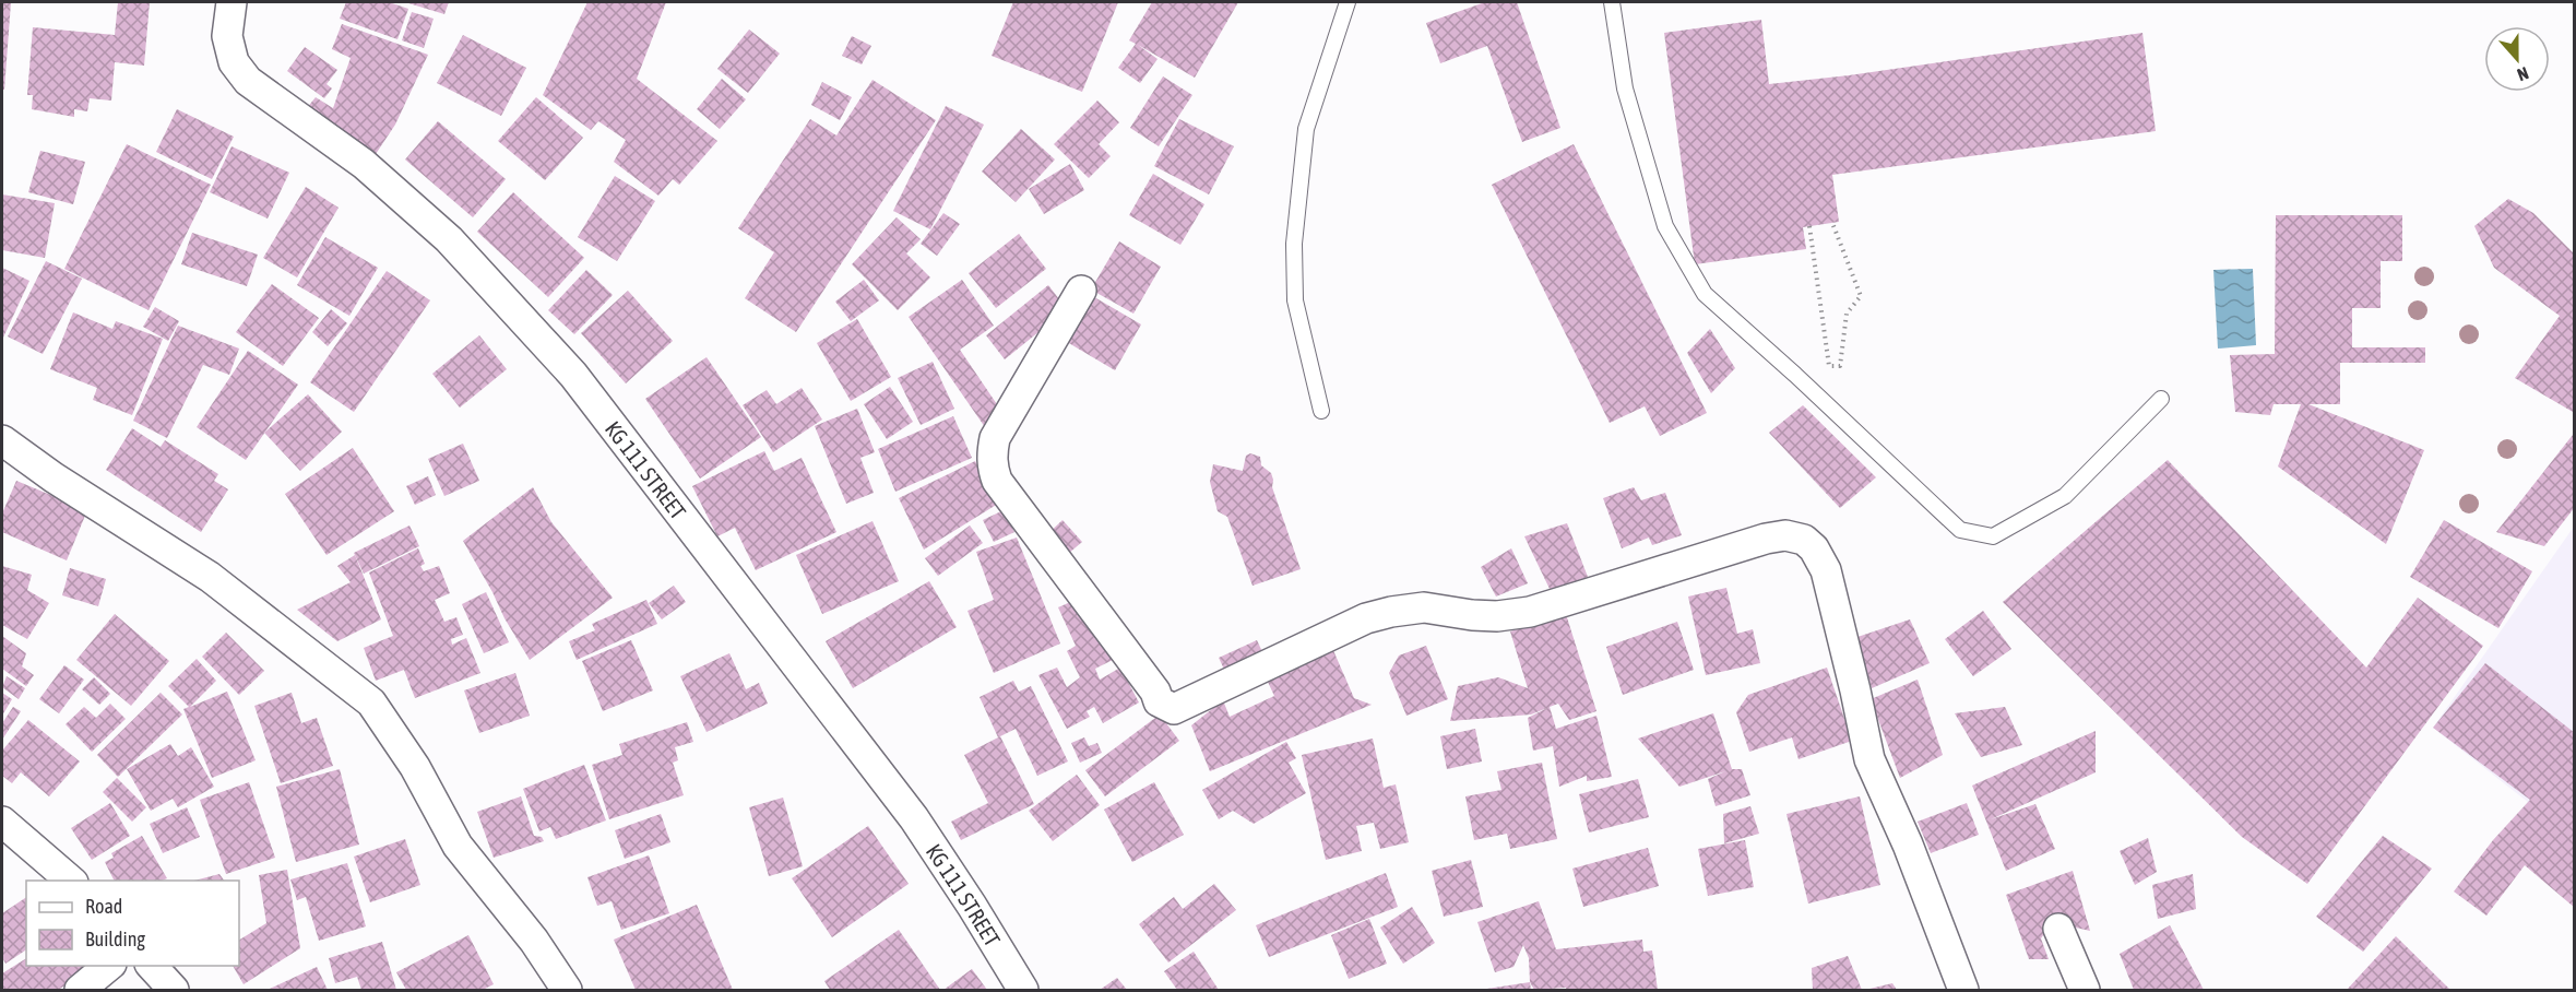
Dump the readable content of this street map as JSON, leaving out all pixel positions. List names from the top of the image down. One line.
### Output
{"streets":{"street":["KG 111 STREET"]},"legend":["Road","Building"],"north":"bottom"}
